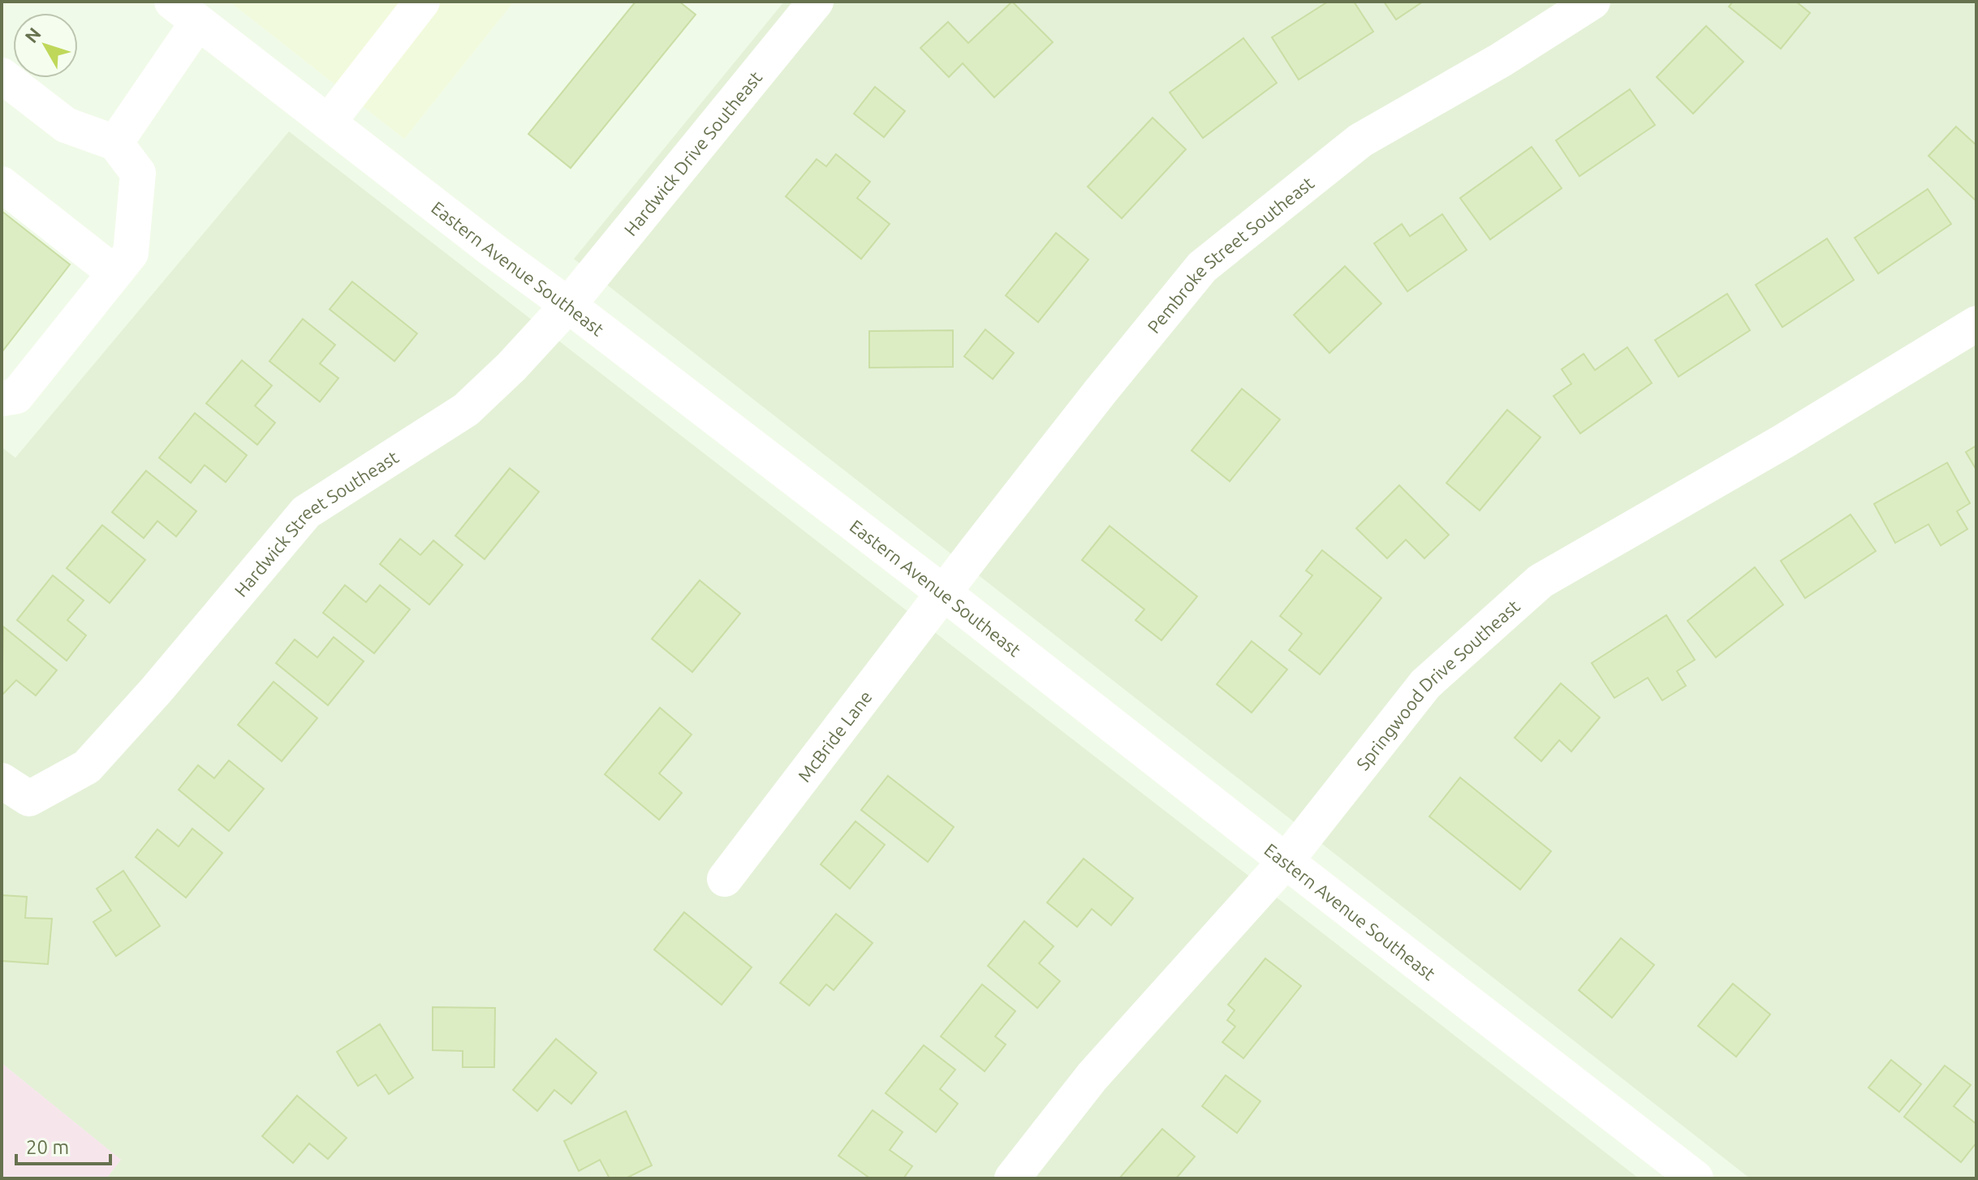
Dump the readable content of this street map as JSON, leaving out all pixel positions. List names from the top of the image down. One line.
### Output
{"streets":{"street":["Hardwick Drive Southeast","Pembroke Street Southeast","Eastern Avenue Southeast","Hardwick Street Southeast","Springwood Drive Southeast","McBride Lane"]},"crossings":[["Hardwick Drive Southeast","Eastern Avenue Southeast"],["Hardwick Drive Southeast","Hardwick Street Southeast"],["Pembroke Street Southeast","Eastern Avenue Southeast"],["Pembroke Street Southeast","McBride Lane"],["Eastern Avenue Southeast","Hardwick Street Southeast"],["Eastern Avenue Southeast","Springwood Drive Southeast"],["Eastern Avenue Southeast","McBride Lane"]],"scale_bar":"20 m","north":"top left"}
